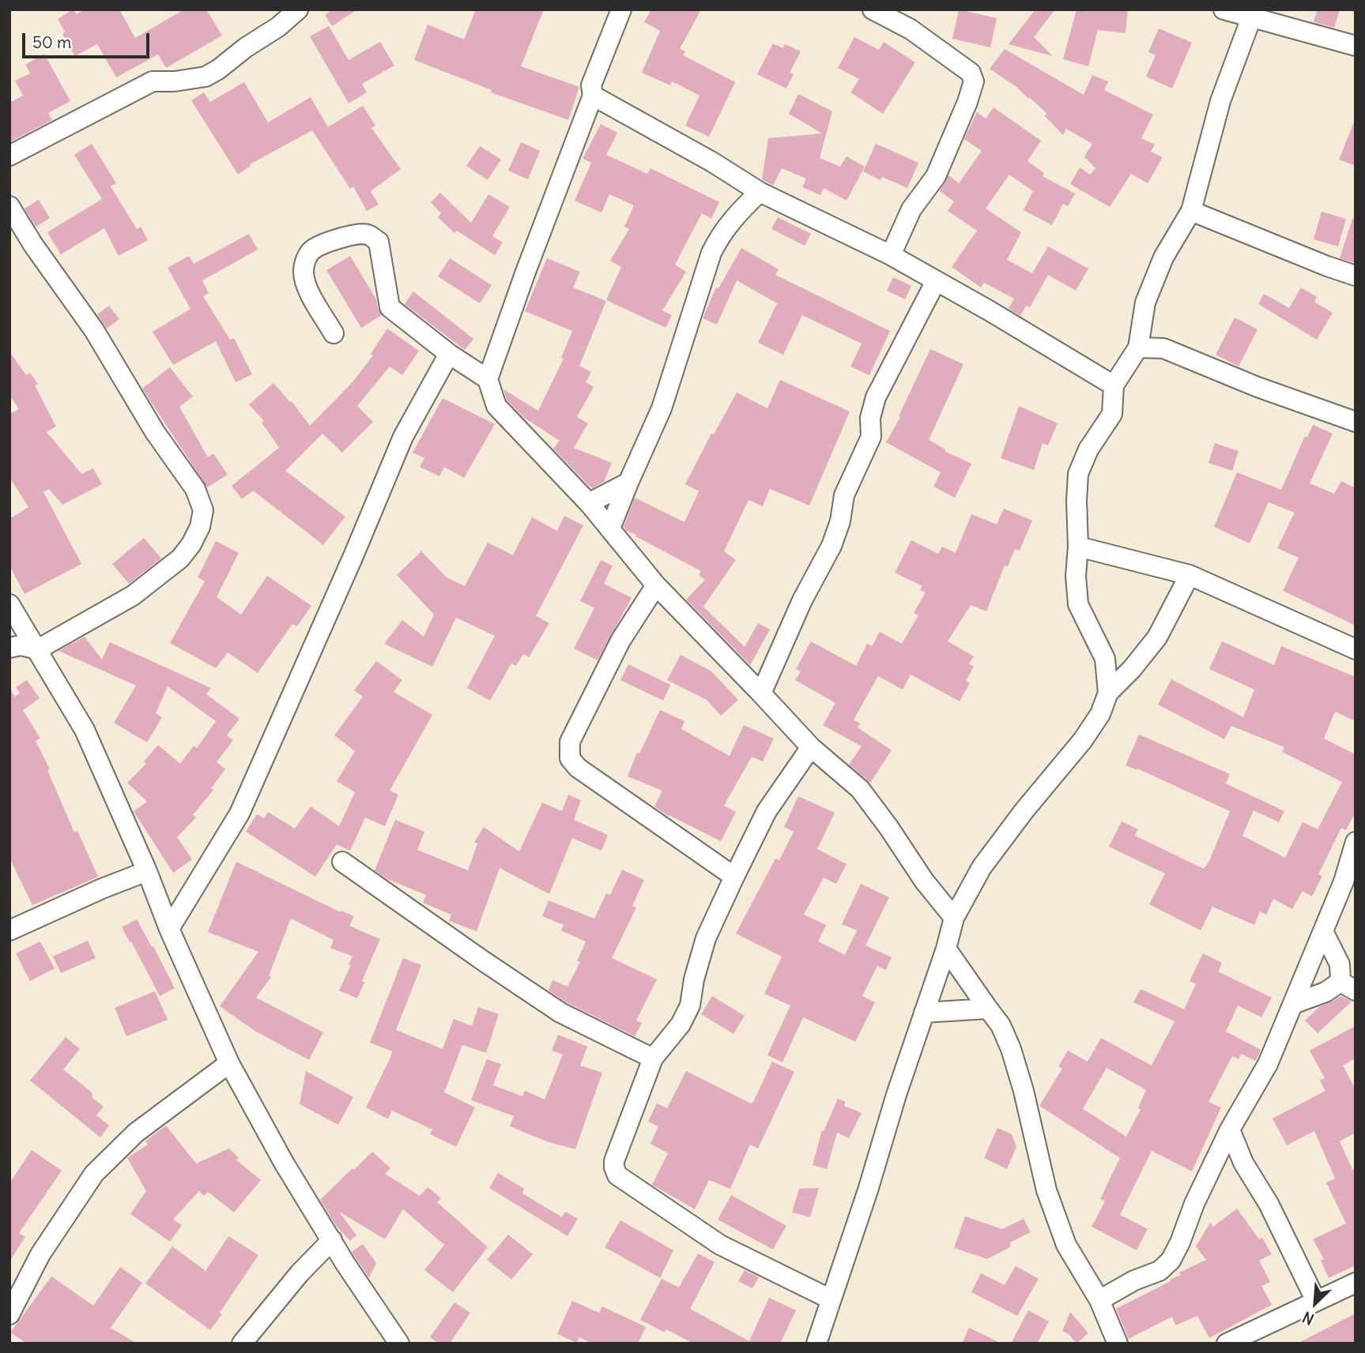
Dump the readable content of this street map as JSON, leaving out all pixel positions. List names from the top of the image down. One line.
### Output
{"scale_bar":"50 m","north":"bottom left"}
